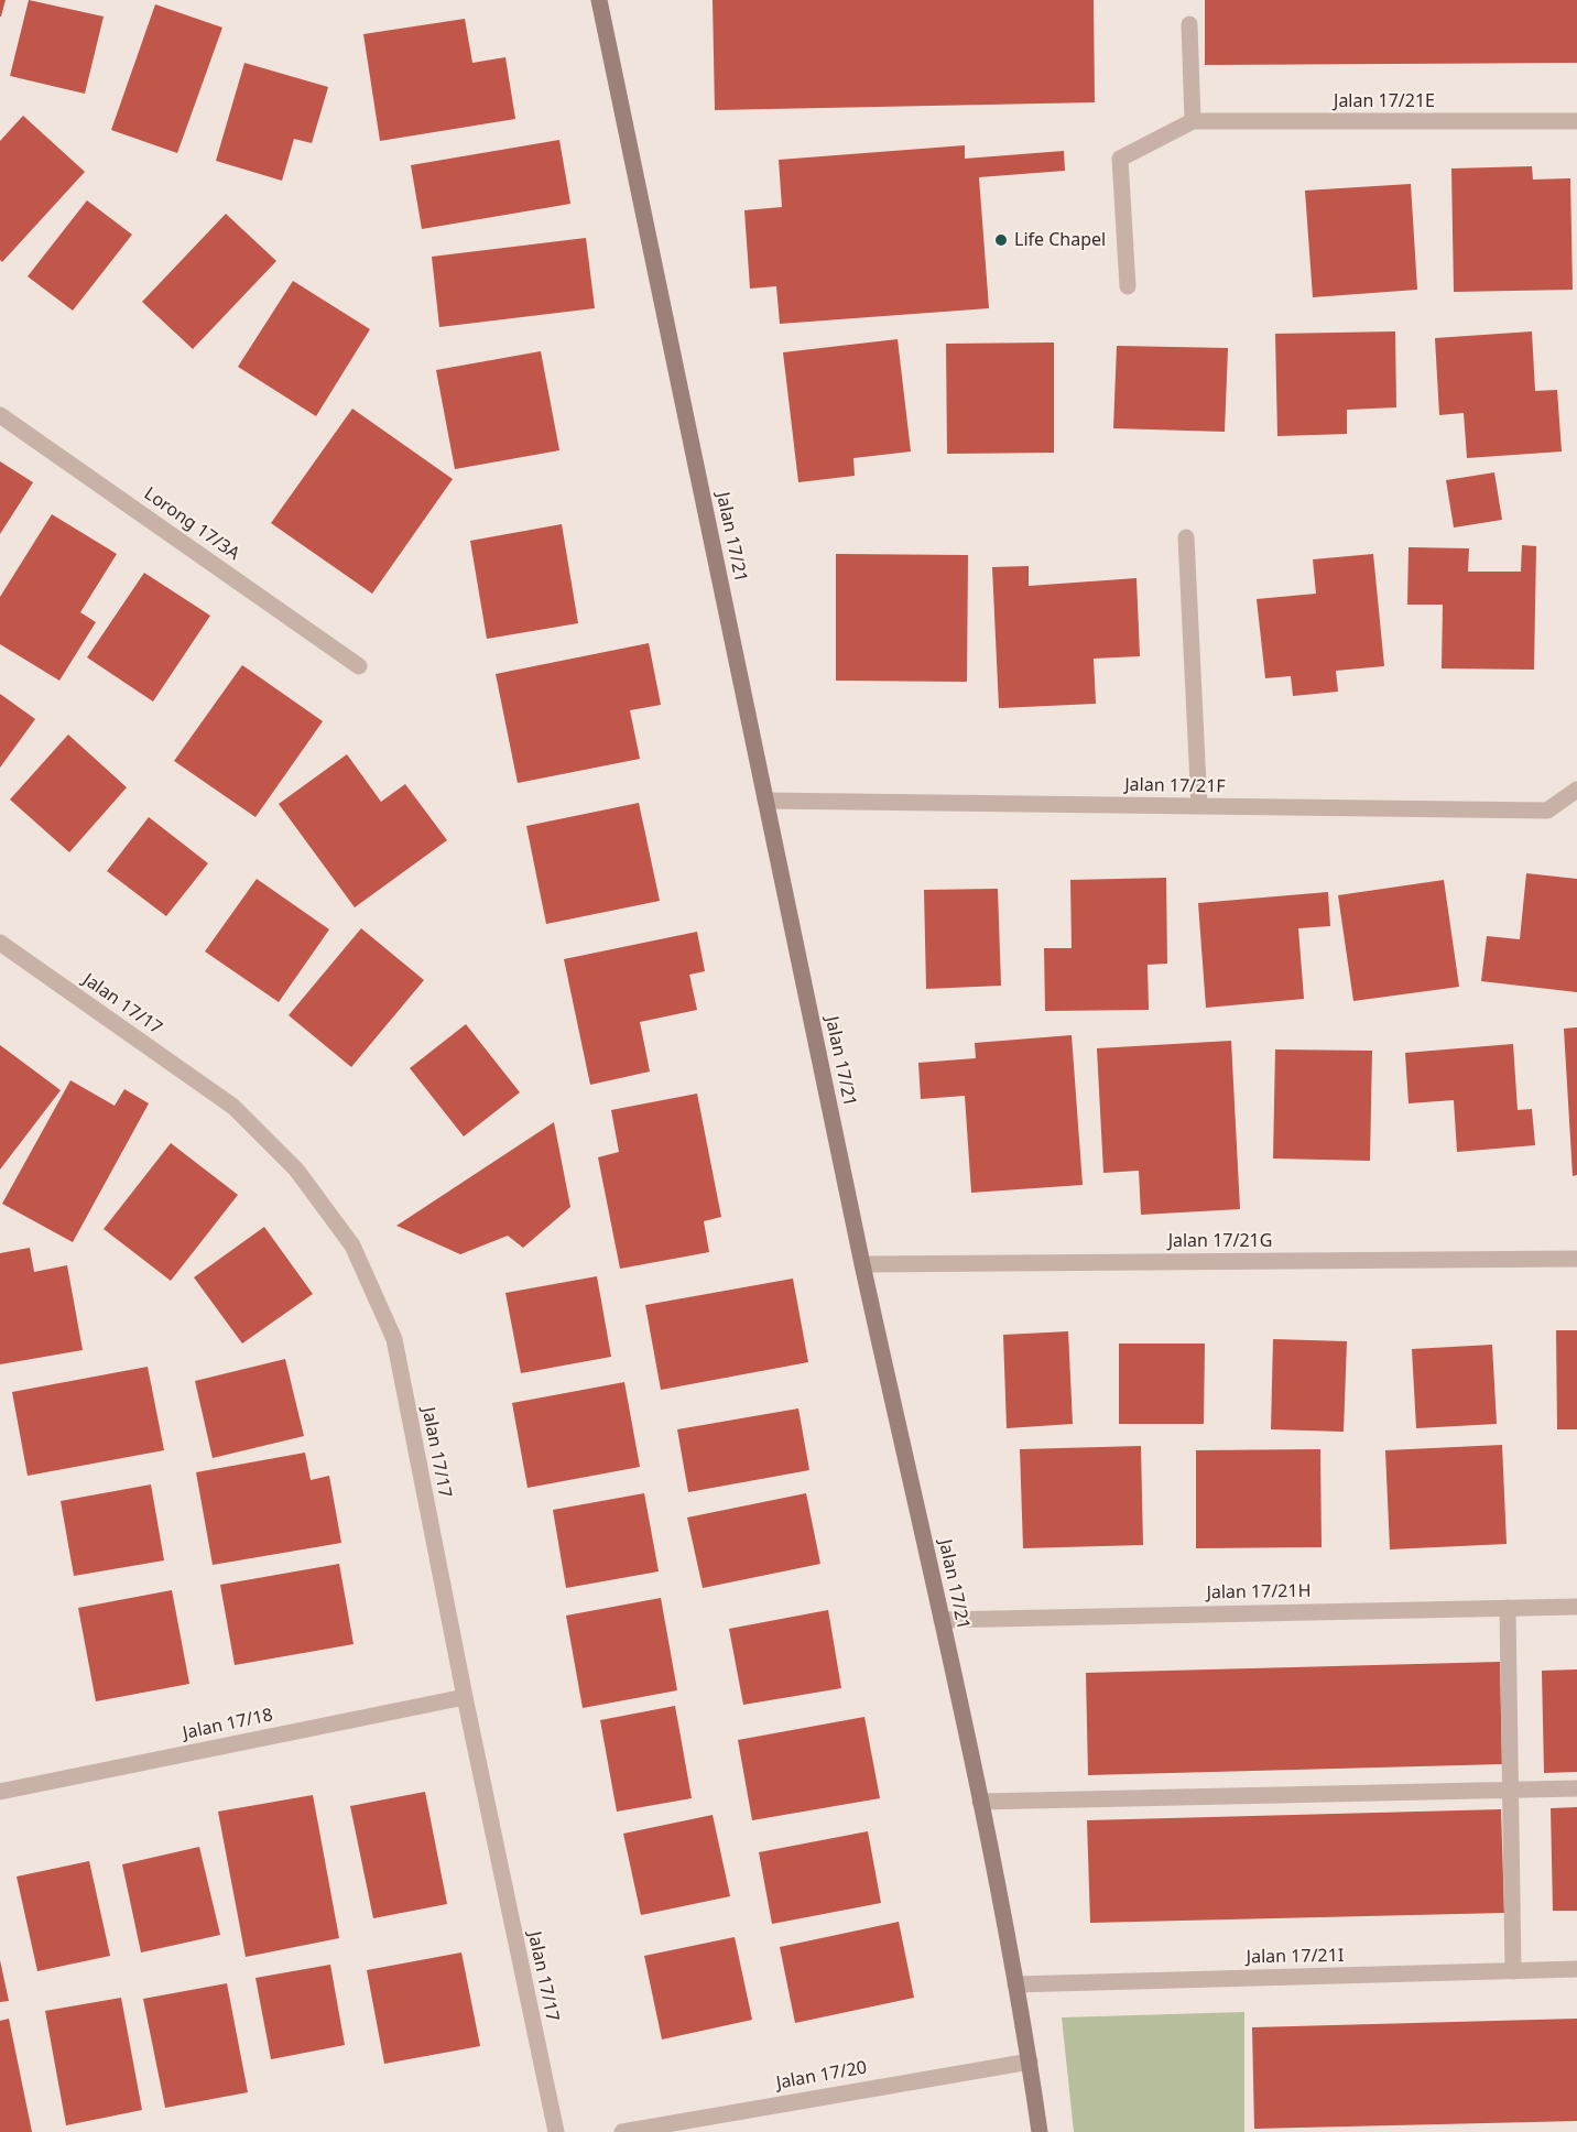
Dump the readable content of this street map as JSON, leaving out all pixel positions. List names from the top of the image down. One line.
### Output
{"streets":{"street":["Jalan 17/21E","Lorong 17/3A","Jalan 17/21","Jalan 17/21F","Jalan 17/17","Jalan 17/21G","Jalan 17/21H","Jalan 17/18","Jalan 17/21I","Jalan 17/20"]},"crossings":[["Jalan 17/21","Jalan 17/21F"],["Jalan 17/21","Jalan 17/21G"],["Jalan 17/21","Jalan 17/21H"],["Jalan 17/21","Jalan 17/21I"],["Jalan 17/21","Jalan 17/20"],["Jalan 17/17","Jalan 17/18"]],"places":["Life Chapel"]}
